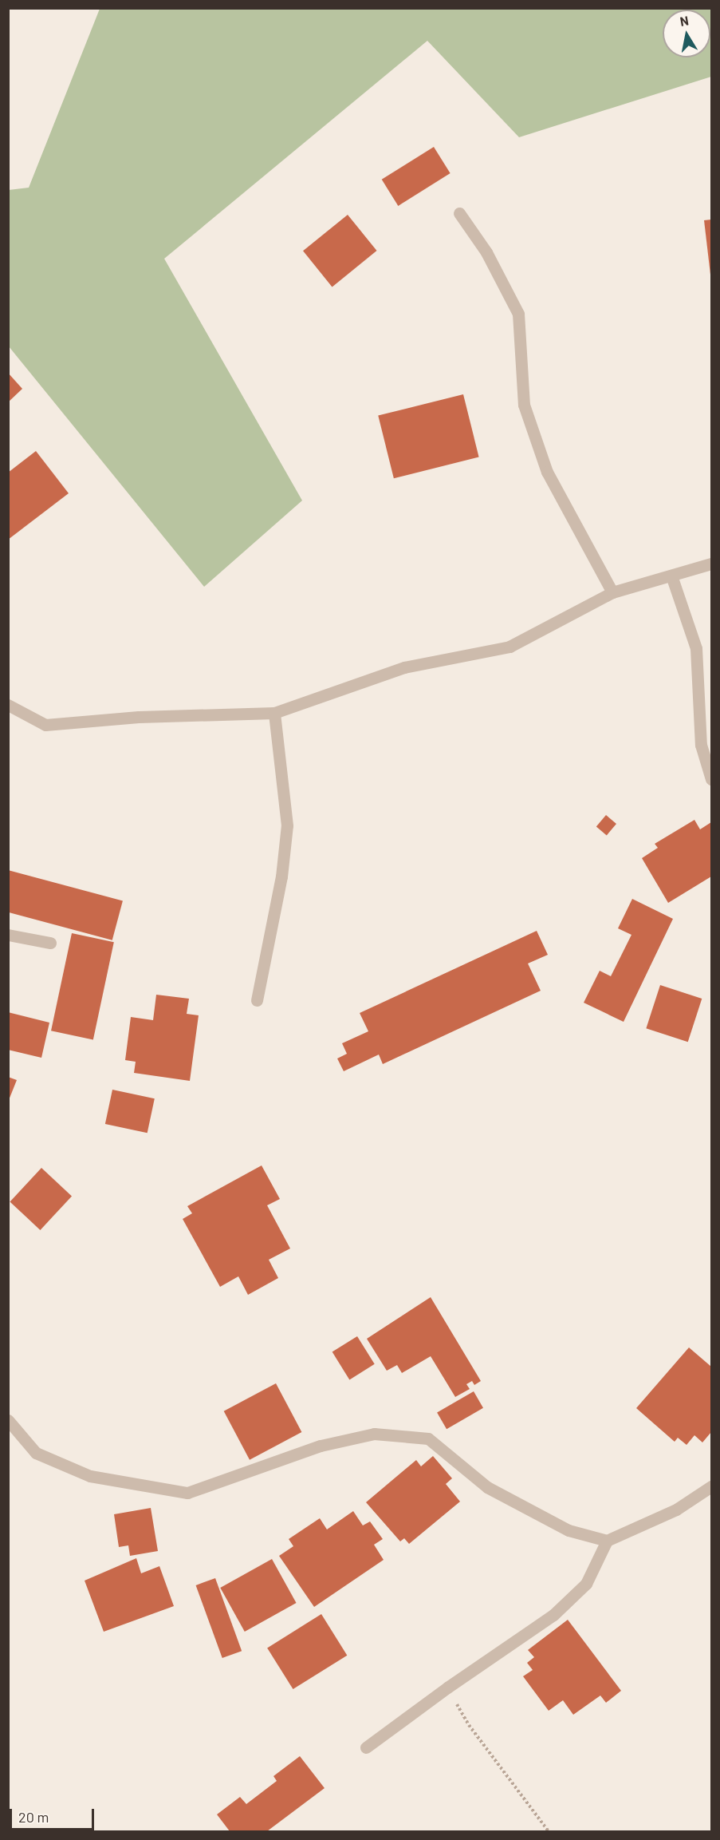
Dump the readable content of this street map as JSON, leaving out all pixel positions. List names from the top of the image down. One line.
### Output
{"scale_bar":"20 m","north":"top"}
